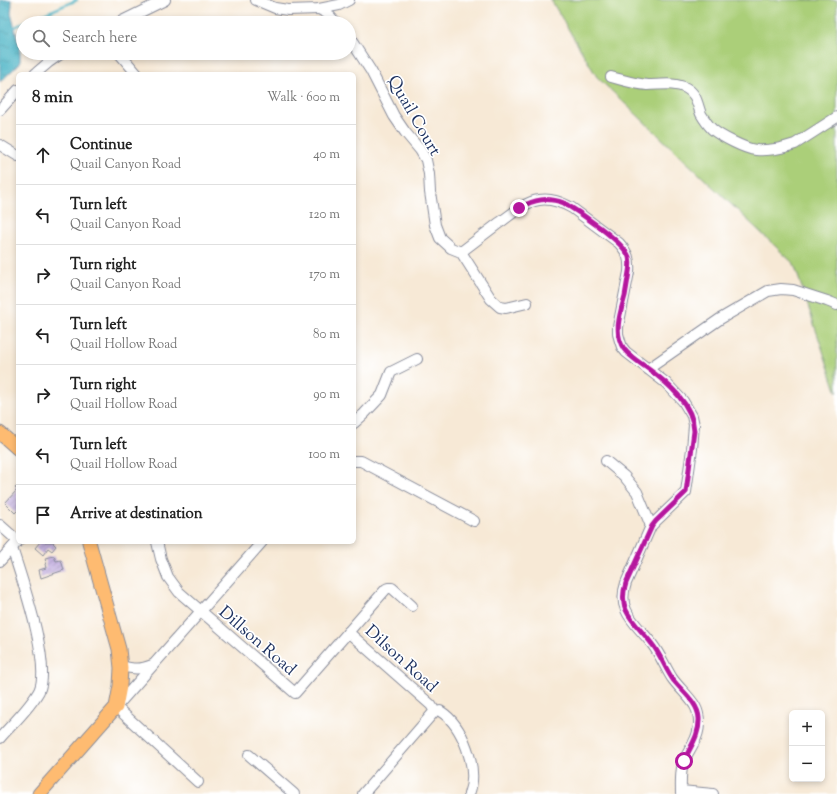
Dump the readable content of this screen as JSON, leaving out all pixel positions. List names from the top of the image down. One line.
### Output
{"streets":{"street":["Quail Court","Dillson Road","Dilson Road"]},"crossings":[["Dillson Road","Dilson Road"]],"page":{"search":"Search here","heading":["8 min","Walk · 600 m"],"list":[["Continue","Quail Canyon Road","40 m"],["Turn left","Quail Canyon Road","120 m"],["Turn right","Quail Canyon Road","170 m"],["Turn left","Quail Hollow Road","80 m"],["Turn right","Quail Hollow Road","90 m"],["Turn left","Quail Hollow Road","100 m"],"Arrive at destination"],"map_buttons":["+","−"]}}
